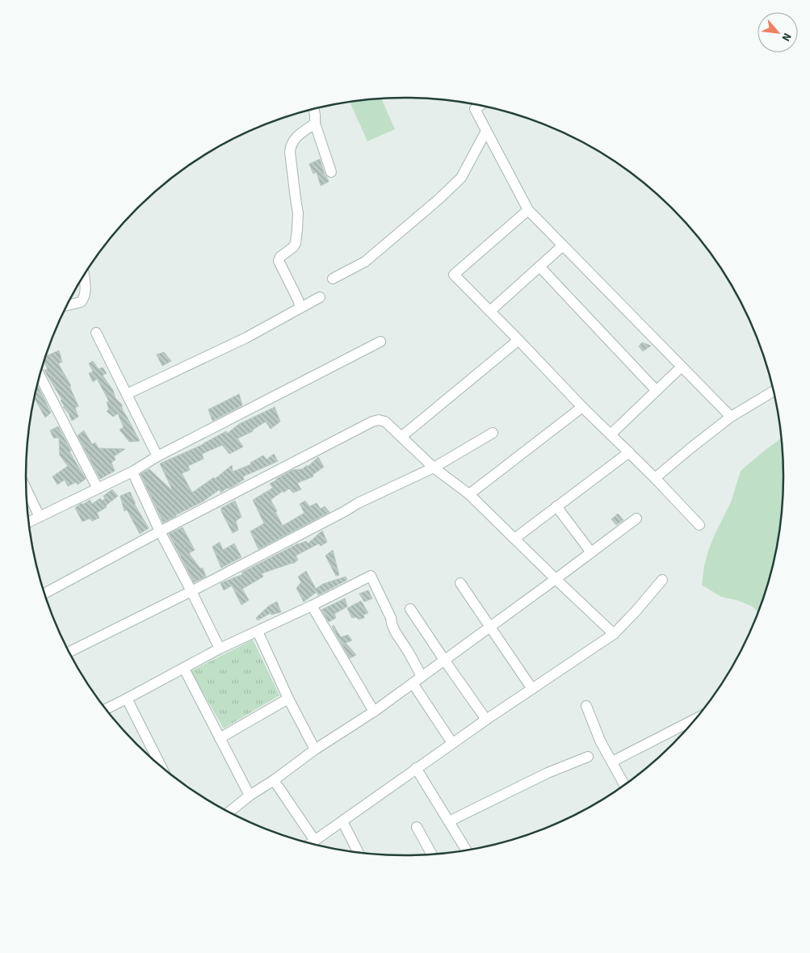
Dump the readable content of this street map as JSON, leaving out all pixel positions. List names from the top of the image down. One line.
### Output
{"north":"bottom right"}
